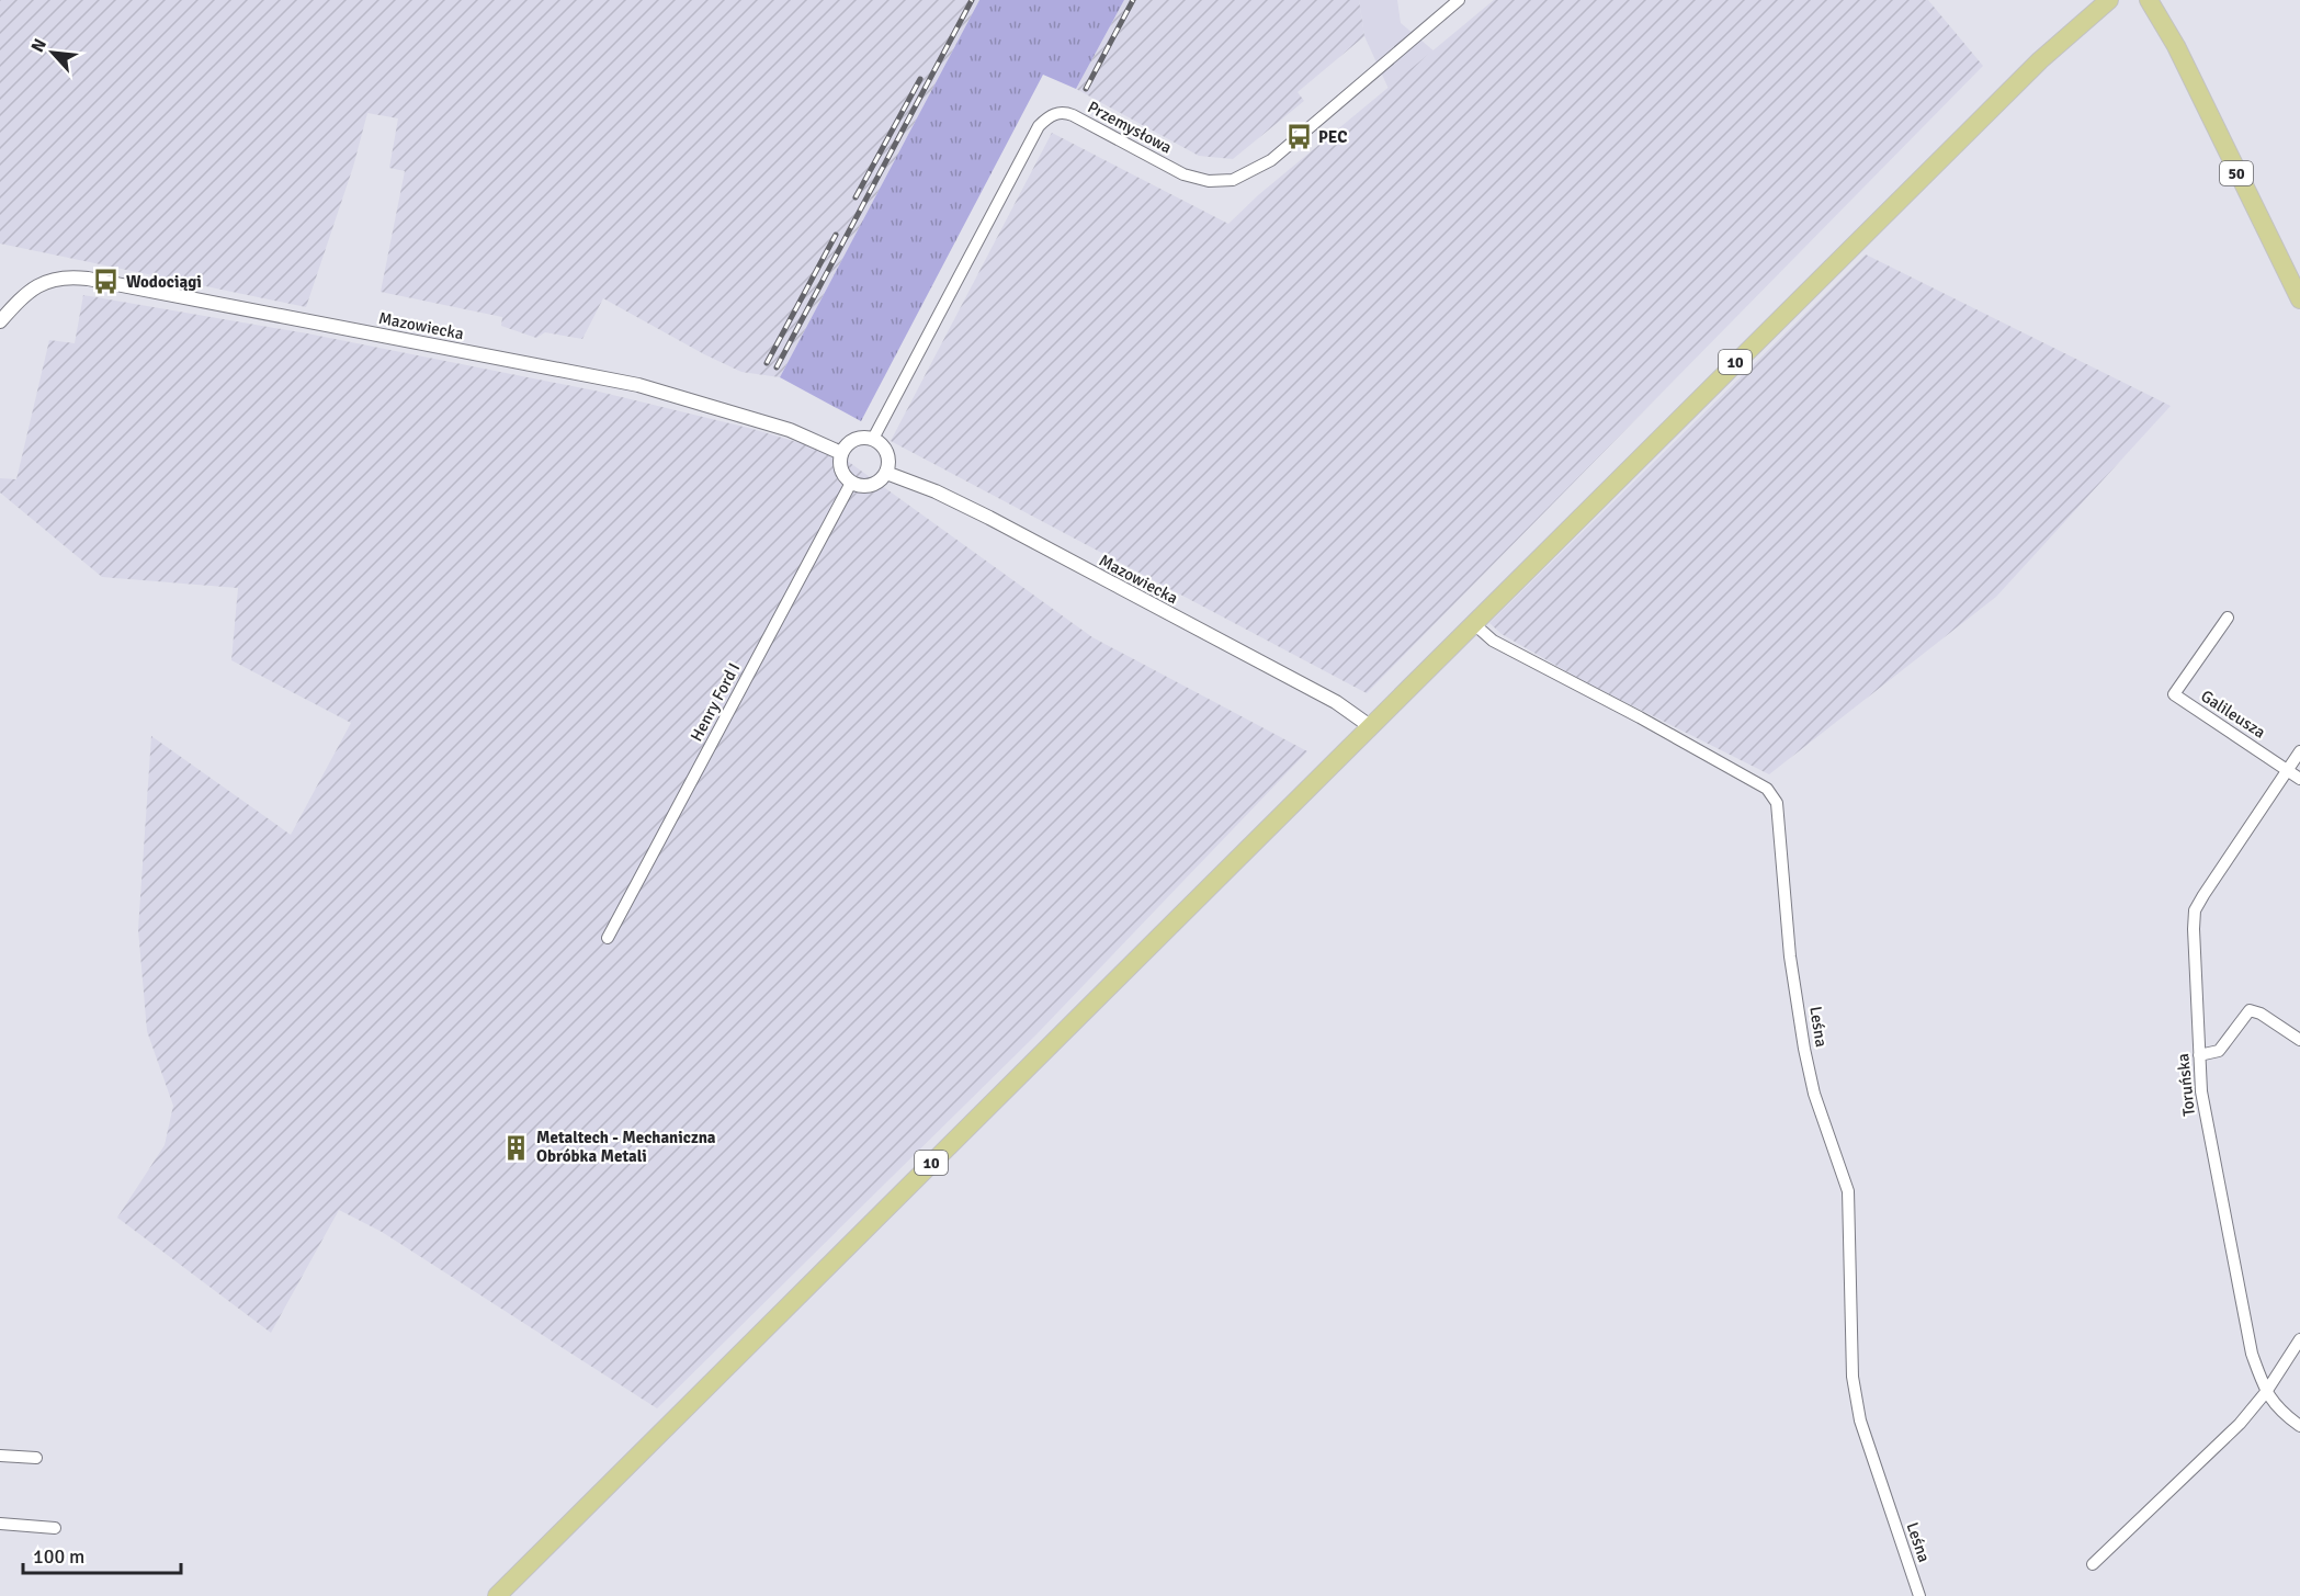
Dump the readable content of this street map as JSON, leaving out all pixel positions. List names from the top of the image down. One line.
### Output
{"streets":{"main road":["50","10"],"street":["Przemysłowa","Mazowiecka","Henry Ford I","Galileusza","Leśna","Toruńska"]},"crossings":[["Przemysłowa","Mazowiecka"],["Przemysłowa","Henry Ford I"],["Mazowiecka","10"],["Mazowiecka","Henry Ford I"],["10","Leśna"],["Galileusza","Toruńska"]],"places":{"bus stop":["PEC","Wodociągi"],"building":["Metaltech - Mechaniczna Obróbka Metali"]},"scale_bar":"100 m","north":"top left"}
